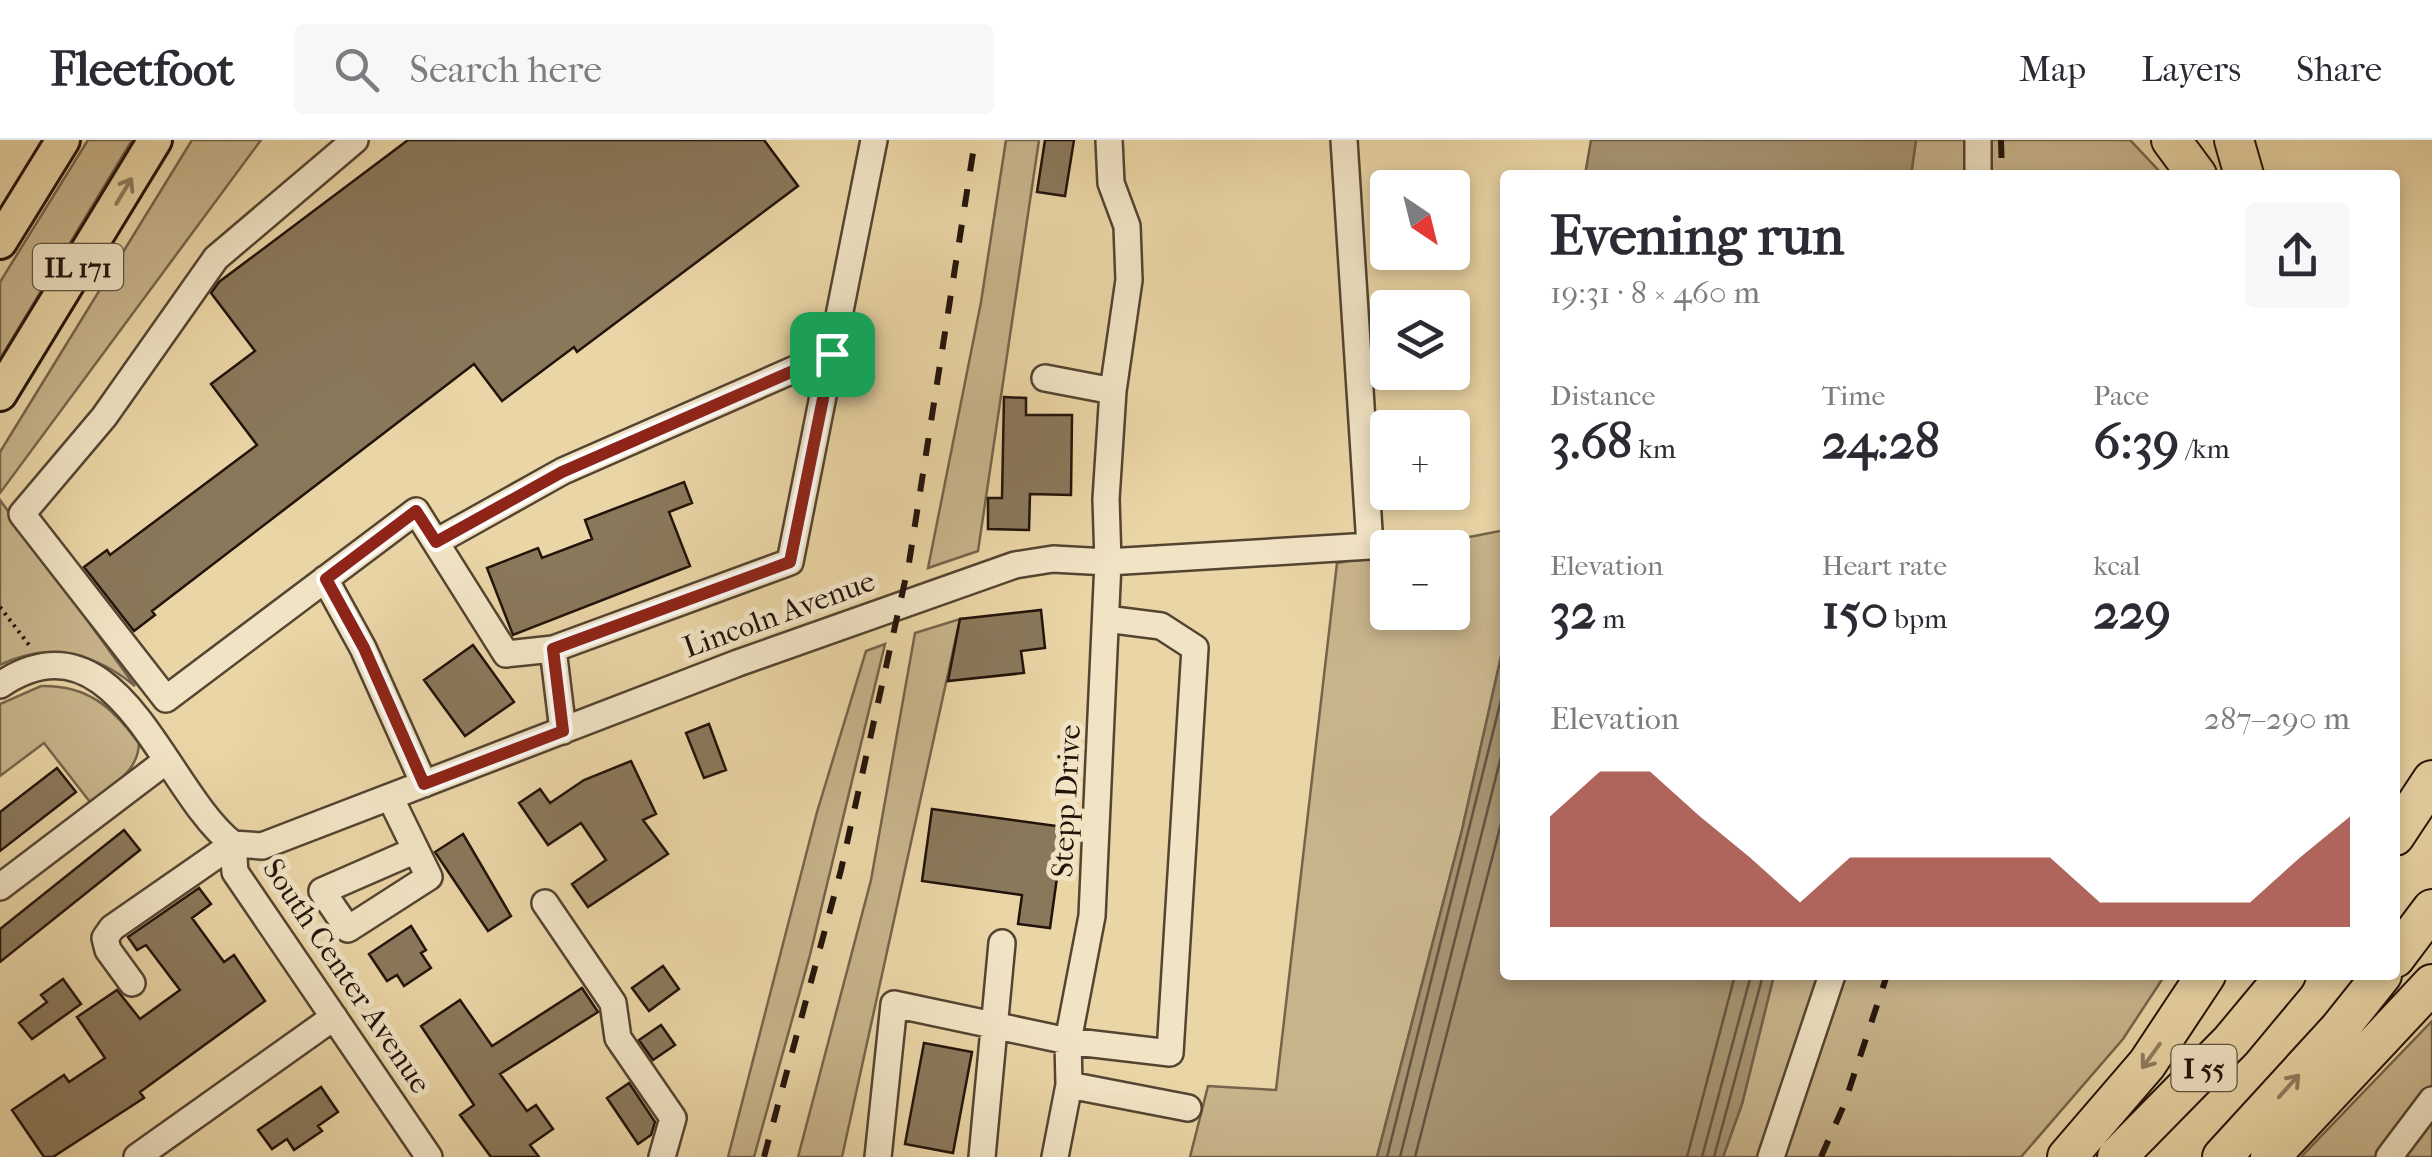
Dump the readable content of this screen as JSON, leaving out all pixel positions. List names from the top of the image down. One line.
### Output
{"streets":{"highway":["I 55"],"main road":["IL 171"],"street":["Lincoln Avenue","Stepp Drive","South Center Avenue"]},"crossings":[["Lincoln Avenue","Stepp Drive"],["Lincoln Avenue","South Center Avenue"]],"north":"bottom right","page":{"header":"Fleetfoot","search":"Search here","nav":["Map","Layers","Share"],"map_buttons":["+","−"],"heading":["Evening run","19:31 · 8 × 460 m"],"stats":[["Distance","3.68 km"],["Time","24:28"],["Pace","6:39 /km"],["Elevation","32 m"],["Heart rate","150 bpm"],["kcal","229"]],"chart":["Elevation","287–290 m"]}}
